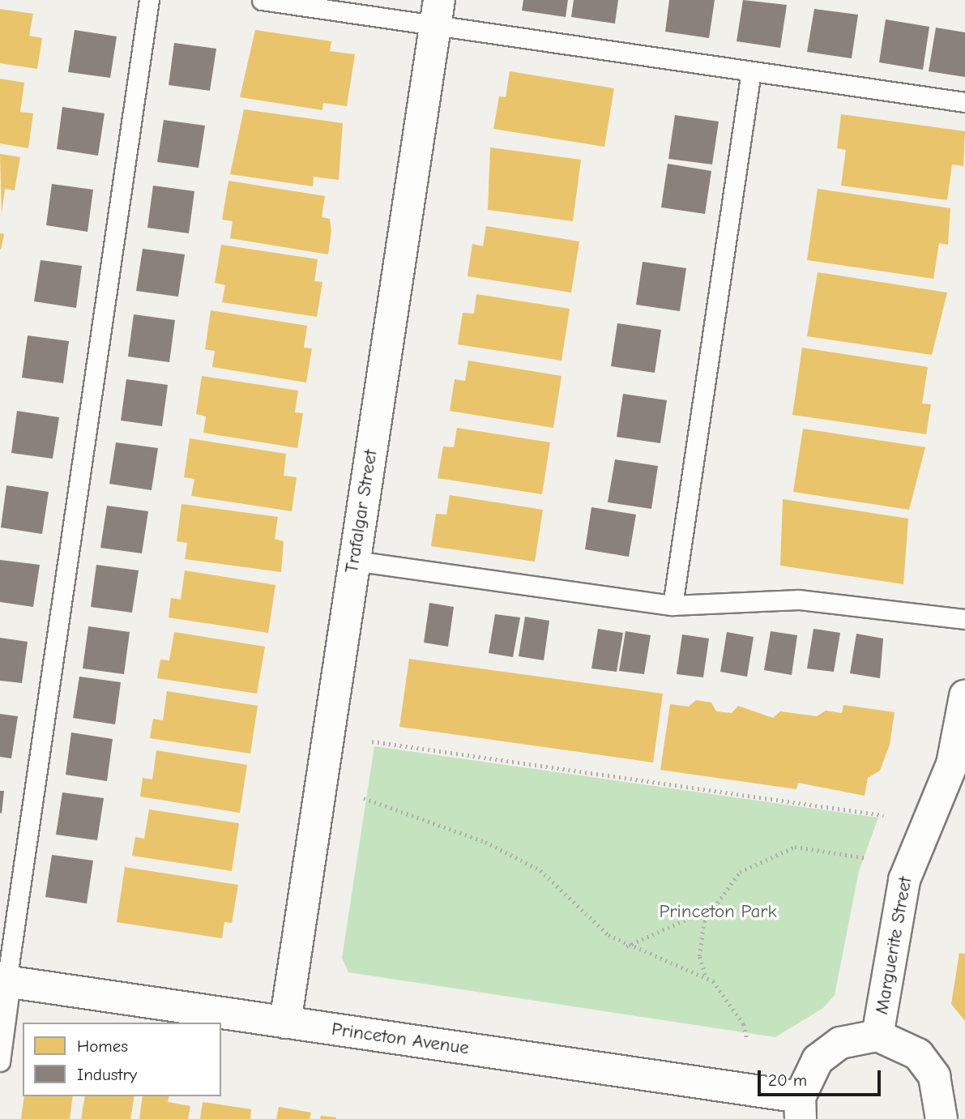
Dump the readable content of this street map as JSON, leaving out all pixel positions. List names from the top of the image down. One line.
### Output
{"streets":{"street":["Trafalgar Street","Marguerite Street","Princeton Avenue"]},"crossings":[["Trafalgar Street","Princeton Avenue"]],"parks":["Princeton Park"],"legend":["Homes","Industry"],"scale_bar":"20 m"}
